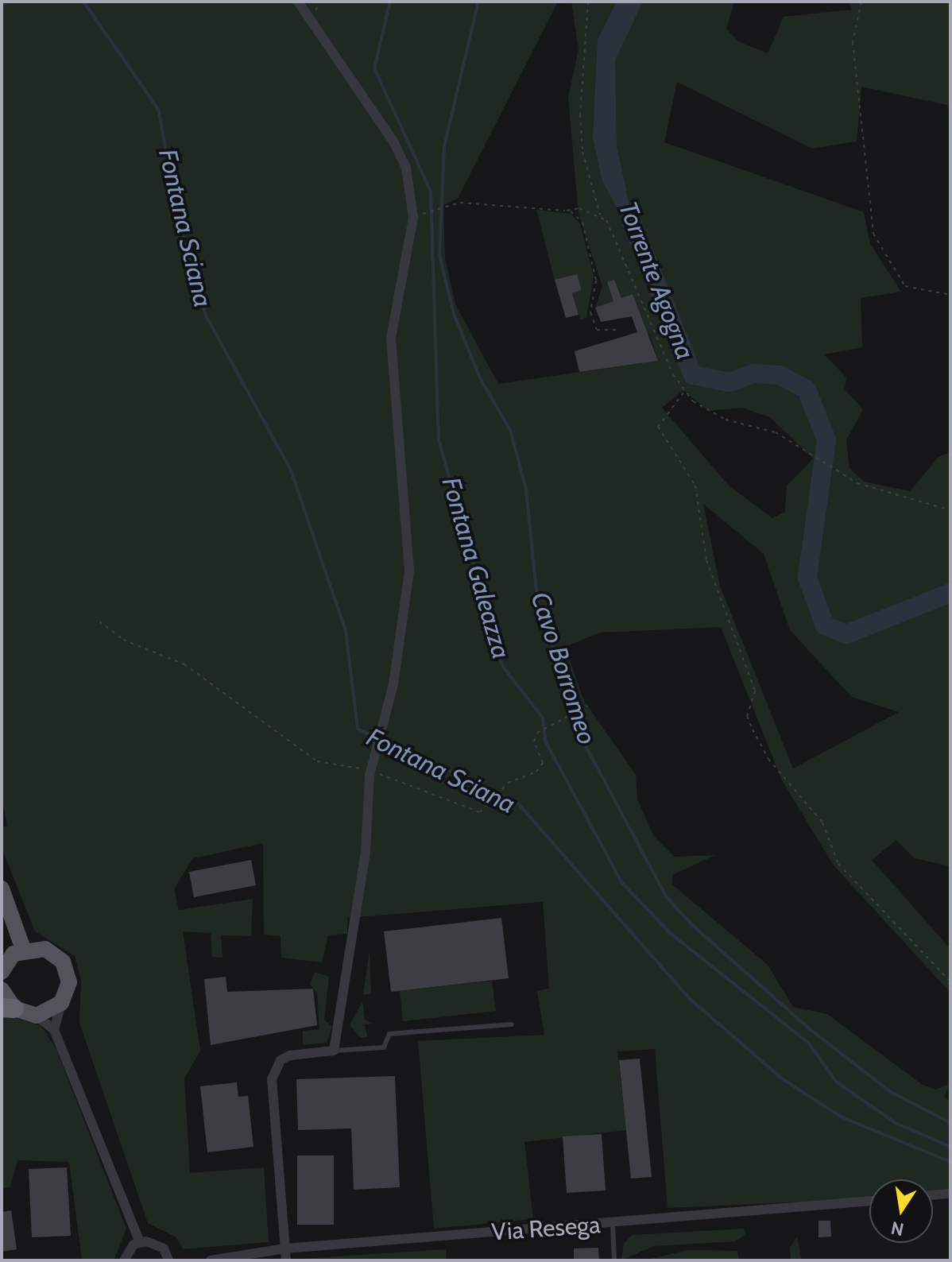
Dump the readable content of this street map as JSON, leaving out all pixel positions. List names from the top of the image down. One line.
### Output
{"streets":{"street":["Via Resega"]},"water":["Fontana Sciana","Torrente Agogna","Fontana Galeazza","Cavo Borromeo"],"north":"bottom"}
